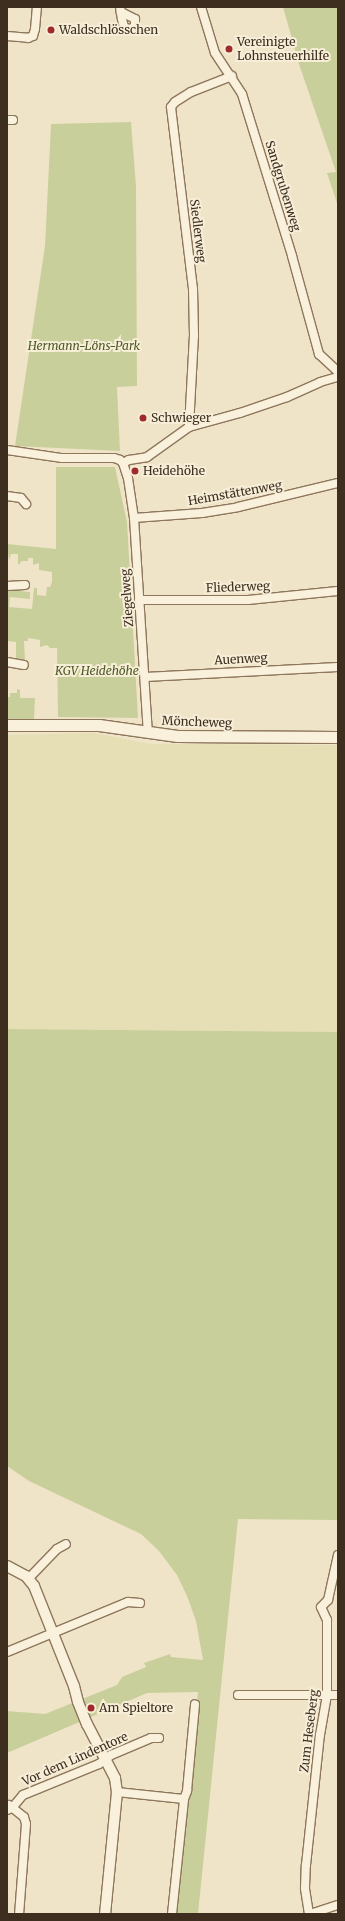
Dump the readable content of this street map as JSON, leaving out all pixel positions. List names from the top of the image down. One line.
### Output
{"streets":{"main road":["Möncheweg"],"street":["Sandgrubenweg","Siedlerweg","Heimstättenweg","Fliederweg","Ziegelweg","Auenweg","Zum Heseberg","Vor dem Lindentore"]},"crossings":[["Sandgrubenweg","Siedlerweg"],["Heimstättenweg","Ziegelweg"],["Fliederweg","Ziegelweg"],["Ziegelweg","Auenweg"],["Ziegelweg","Möncheweg"]],"parks":["Hermann-Löns-Park","KGV Heidehöhe"],"places":["Waldschlösschen","Vereinigte Lohnsteuerhilfe","Schwieger","Heidehöhe","Am Spieltore"]}
